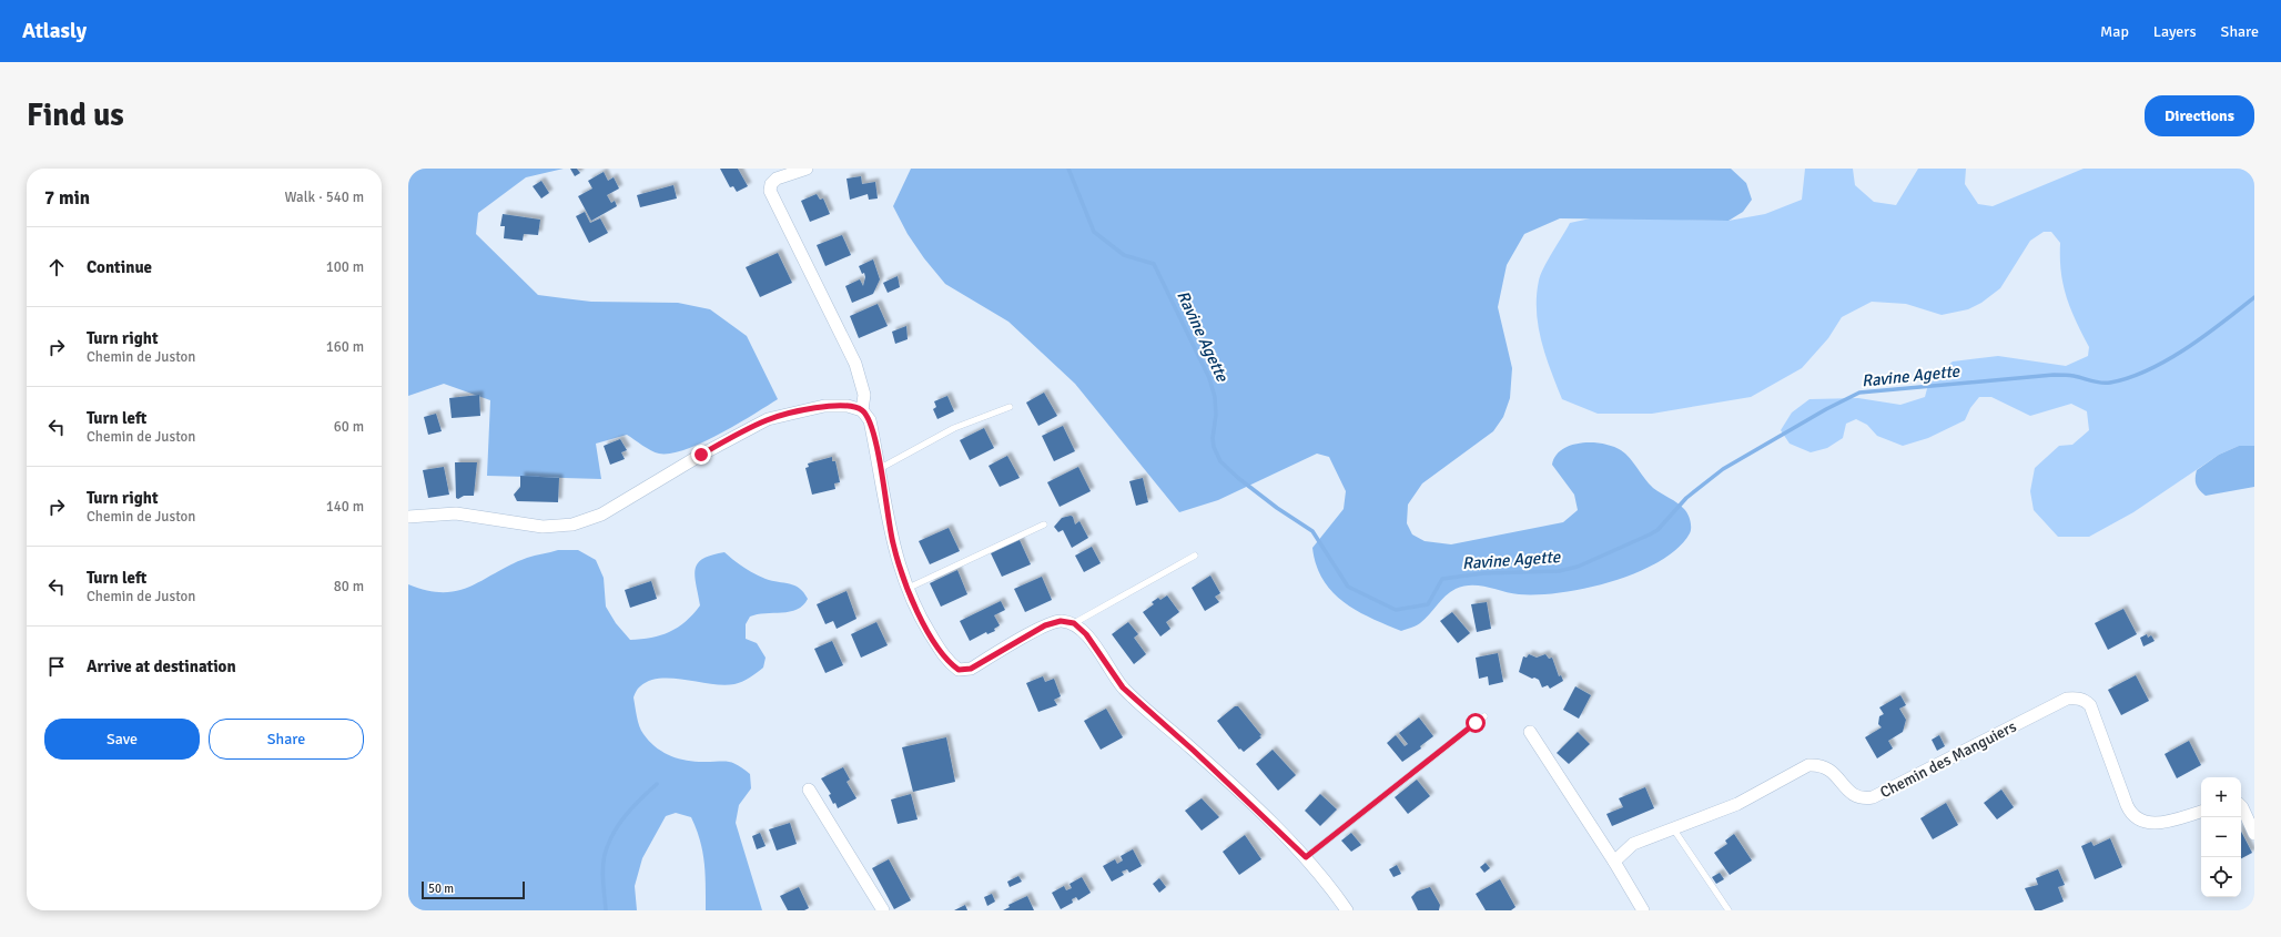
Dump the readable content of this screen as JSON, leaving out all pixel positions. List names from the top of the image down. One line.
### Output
{"streets":{"street":["Chemin des Manguiers"]},"water":["Ravine Agette"],"scale_bar":"50 m","page":{"header":"Atlasly","nav":["Map","Layers","Share"],"buttons":["Directions",["Save","Share"]],"title":"Find us","heading":["7 min","Walk · 540 m"],"list":[["Continue","100 m"],["Turn right","Chemin de Juston","160 m"],["Turn left","Chemin de Juston","60 m"],["Turn right","Chemin de Juston","140 m"],["Turn left","Chemin de Juston","80 m"],"Arrive at destination"],"map_buttons":["+","−"],"scale":"50 m"}}
